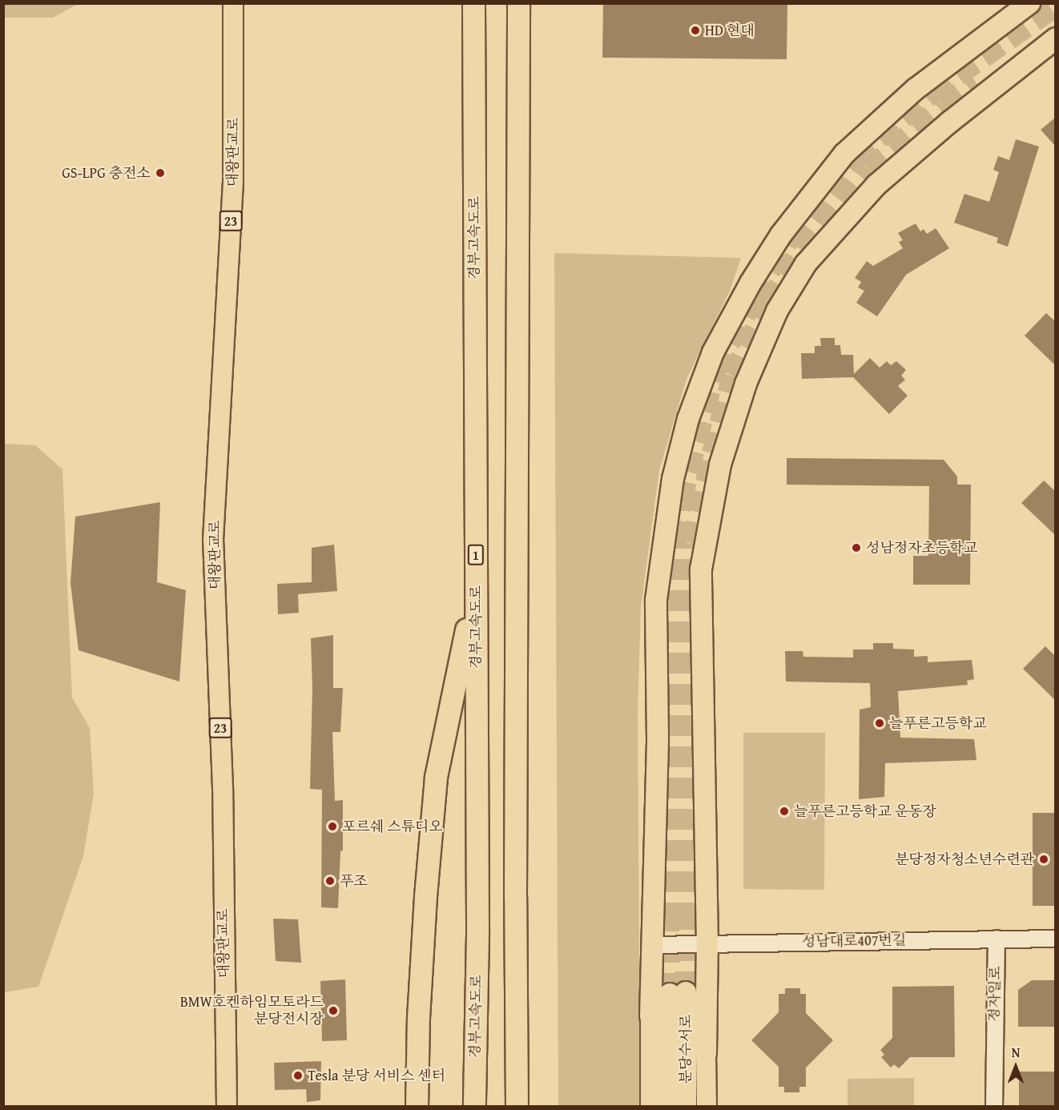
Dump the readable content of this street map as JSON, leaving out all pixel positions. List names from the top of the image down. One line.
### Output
{"streets":{"highway":["경부고속도로","1","분당수서로"],"main road":["대왕판교로","23"],"street":["성남대로407번길","정자일로"]},"crossings":[["성남대로407번길","정자일로"]],"places":["HD 현대","GS-LPG 충전소","성남정자초등학교","늘푸른고등학교","늘푸른고등학교 운동장","포르쉐 스튜디오","분당정자청소년수련관","푸조","BMW호켄하임모토라드 분당전시장","Tesla 분당 서비스 센터"],"north":"top"}
